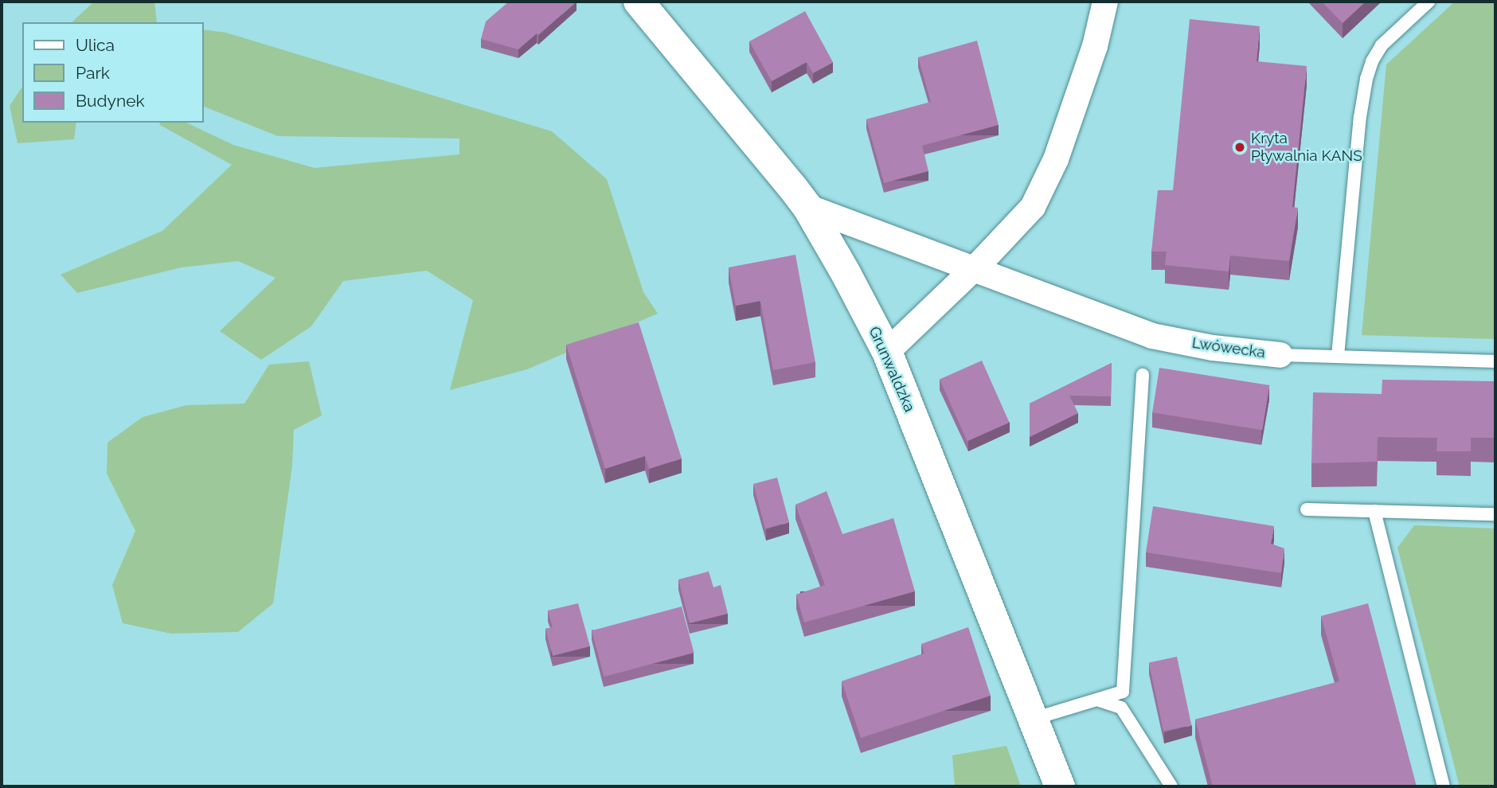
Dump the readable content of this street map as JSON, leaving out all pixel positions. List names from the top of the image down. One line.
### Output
{"streets":{"street":["Lwówecka","Grunwaldzka"]},"crossings":[["Lwówecka","Grunwaldzka"]],"places":["Kryta Pływalnia KANS"],"legend":["Ulica","Park","Budynek"]}
